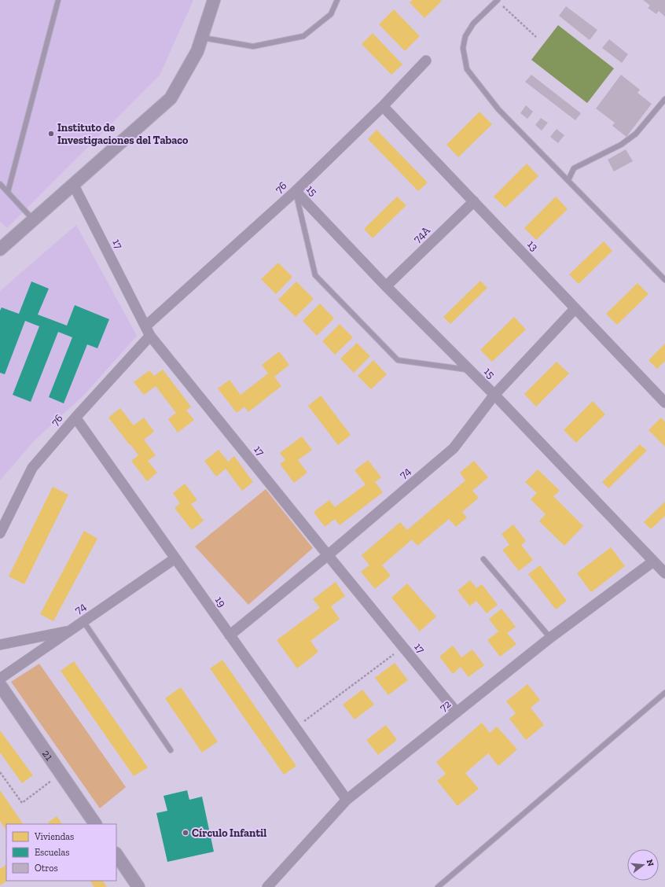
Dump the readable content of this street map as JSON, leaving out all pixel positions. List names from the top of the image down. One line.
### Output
{"streets":{"street":["76","15","74A","17","13","74","19","72","21"]},"crossings":[["76","15"],["76","17"],["76","13"],["76","19"],["15","74A"],["15","74"],["15","72"],["74A","13"],["17","74"],["17","72"],["13","74"],["74","19"],["19","72"]],"places":["Instituto de Investigaciones del Tabaco","Círculo Infantil"],"legend":["Viviendas","Escuelas","Otros"],"north":"right"}
